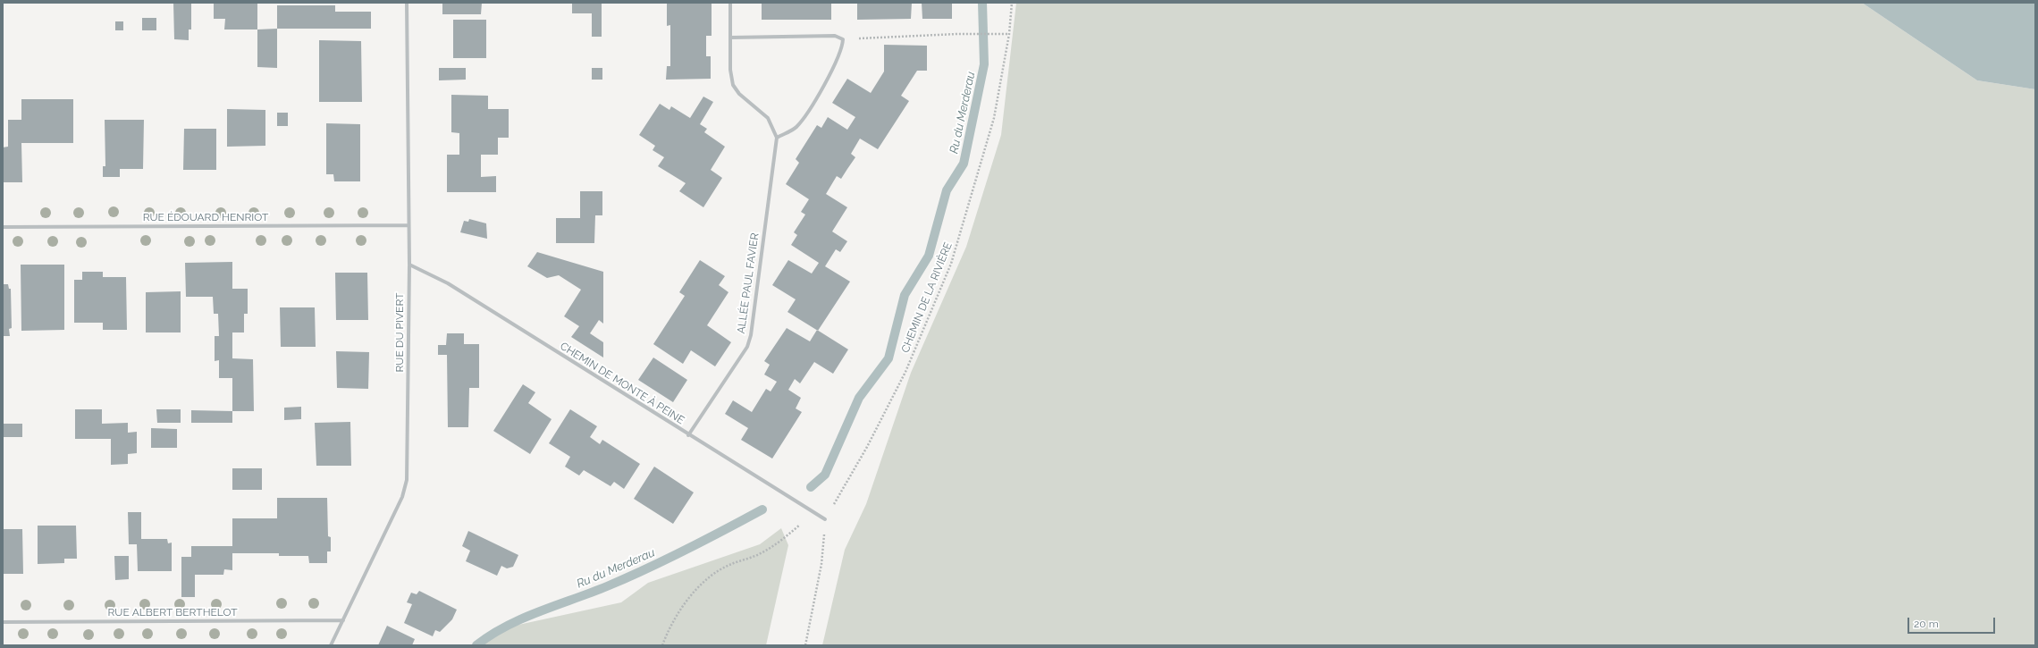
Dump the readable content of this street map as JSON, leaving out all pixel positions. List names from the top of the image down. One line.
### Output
{"streets":{"street":["RUE ÉDOUARD HENRIOT","ALLÉE PAUL FAVIER","RUE DU PIVERT","CHEMIN DE MONTE À PEINE","RUE ALBERT BERTHELOT"],"path":["CHEMIN DE LA RIVIÈRE"]},"crossings":[["RUE ÉDOUARD HENRIOT","RUE DU PIVERT"],["ALLÉE PAUL FAVIER","CHEMIN DE MONTE À PEINE"],["CHEMIN DE LA RIVIÈRE","CHEMIN DE MONTE À PEINE"],["RUE DU PIVERT","CHEMIN DE MONTE À PEINE"],["RUE DU PIVERT","RUE ALBERT BERTHELOT"]],"water":["Ru du Merderau"],"scale_bar":"20 m"}
